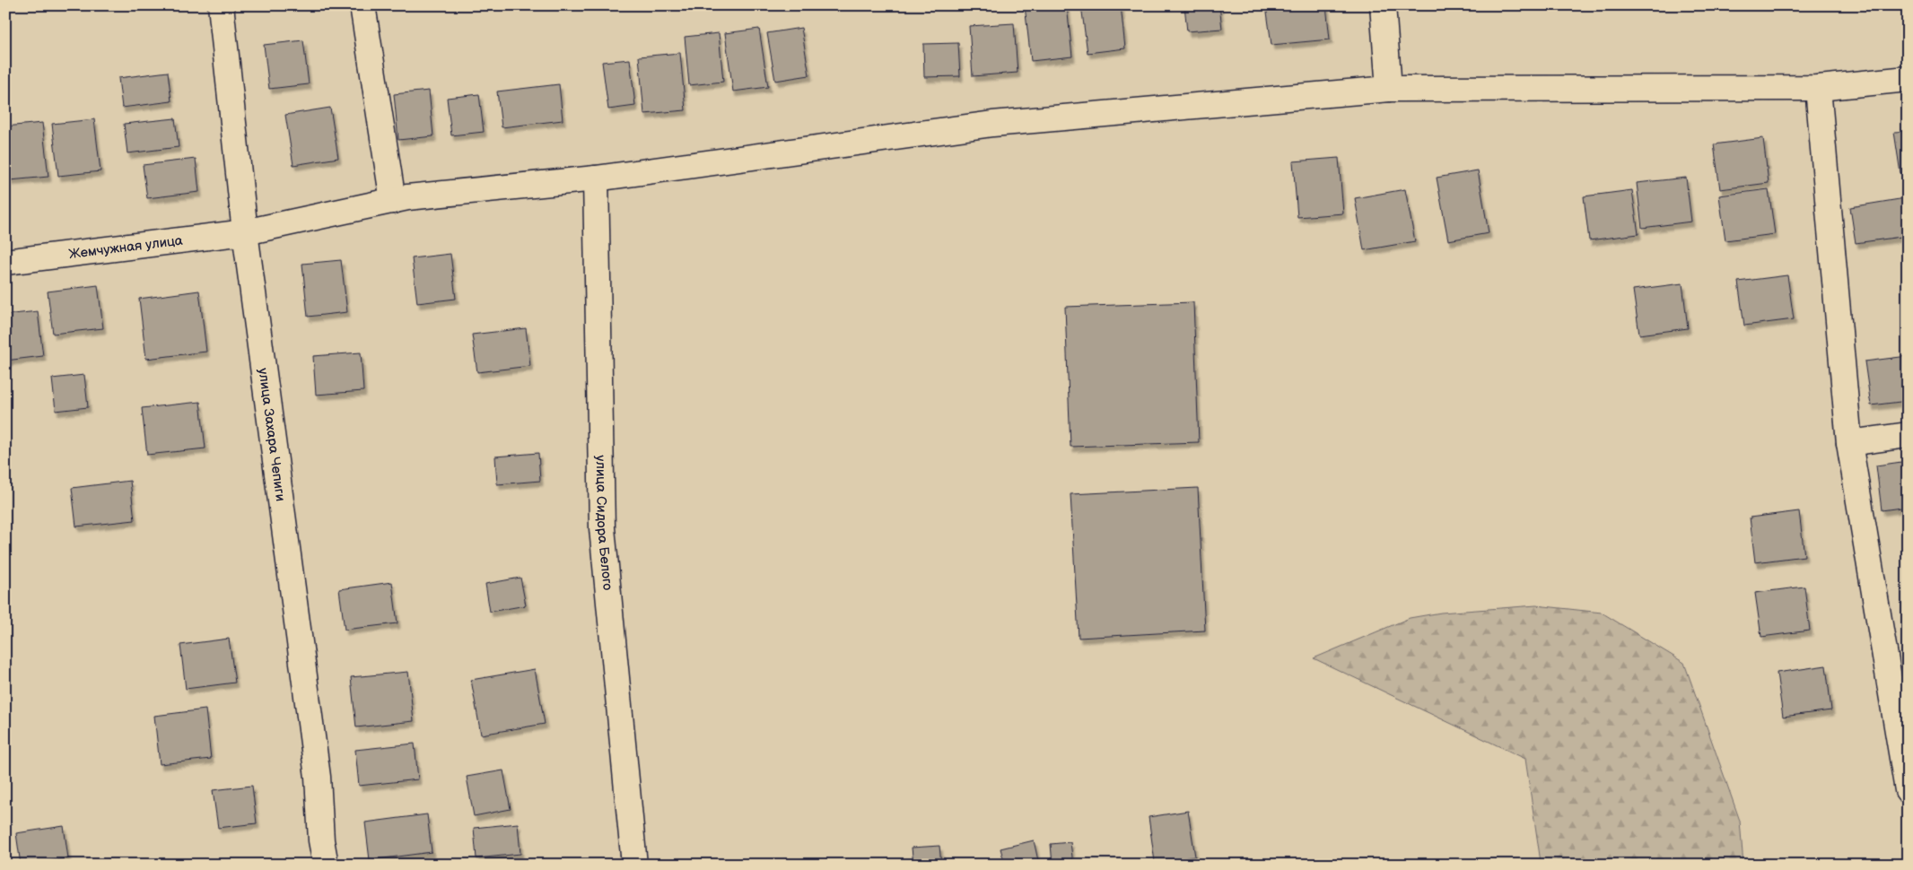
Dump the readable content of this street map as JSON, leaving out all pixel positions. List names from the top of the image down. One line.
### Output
{"streets":{"street":["Жемчужная улица","улица Захара Чепиги","улица Сидора Белого"]},"crossings":[["Жемчужная улица","улица Захара Чепиги"],["Жемчужная улица","улица Сидора Белого"]]}
